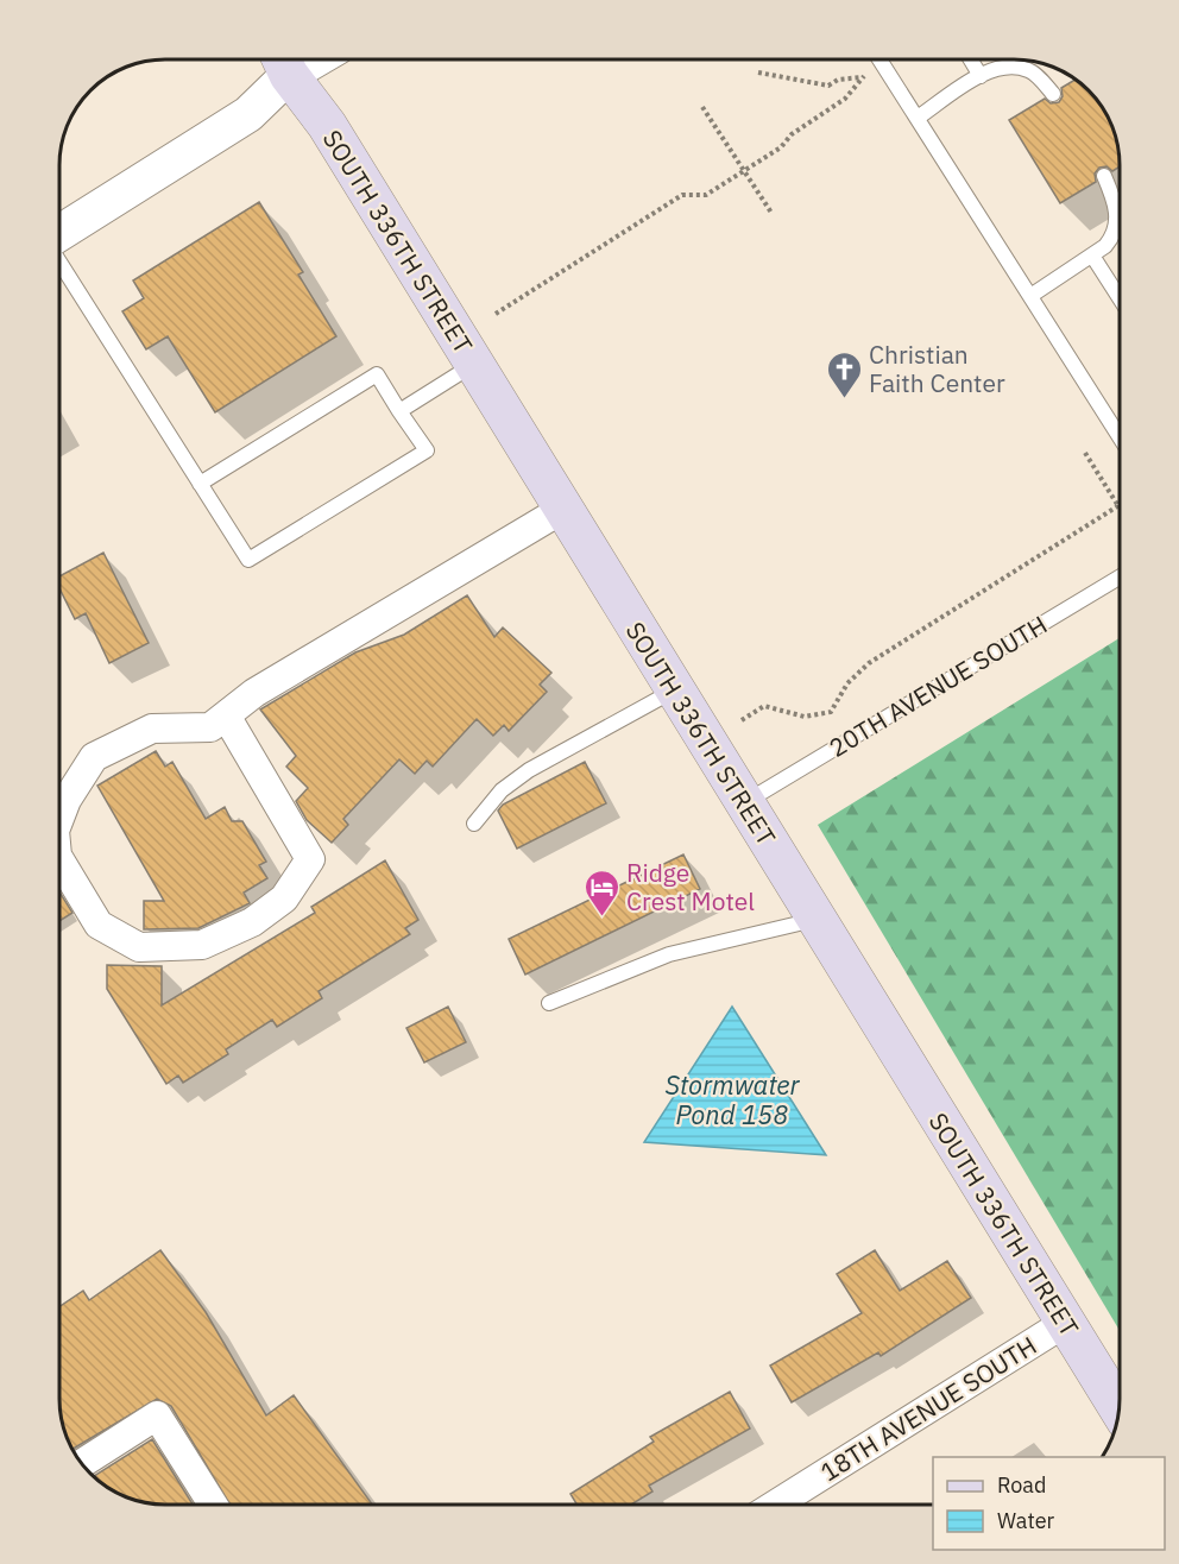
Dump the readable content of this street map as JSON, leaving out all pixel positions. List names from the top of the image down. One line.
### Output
{"streets":{"main road":["SOUTH 336TH STREET"],"street":["18TH AVENUE SOUTH"],"lane":["20TH AVENUE SOUTH"]},"crossings":[["SOUTH 336TH STREET","20TH AVENUE SOUTH"],["SOUTH 336TH STREET","18TH AVENUE SOUTH"]],"water":["Stormwater Pond 158"],"places":{"church":["Christian Faith Center"],"hotel":["Ridge Crest Motel"]},"legend":["Road","Water"]}
